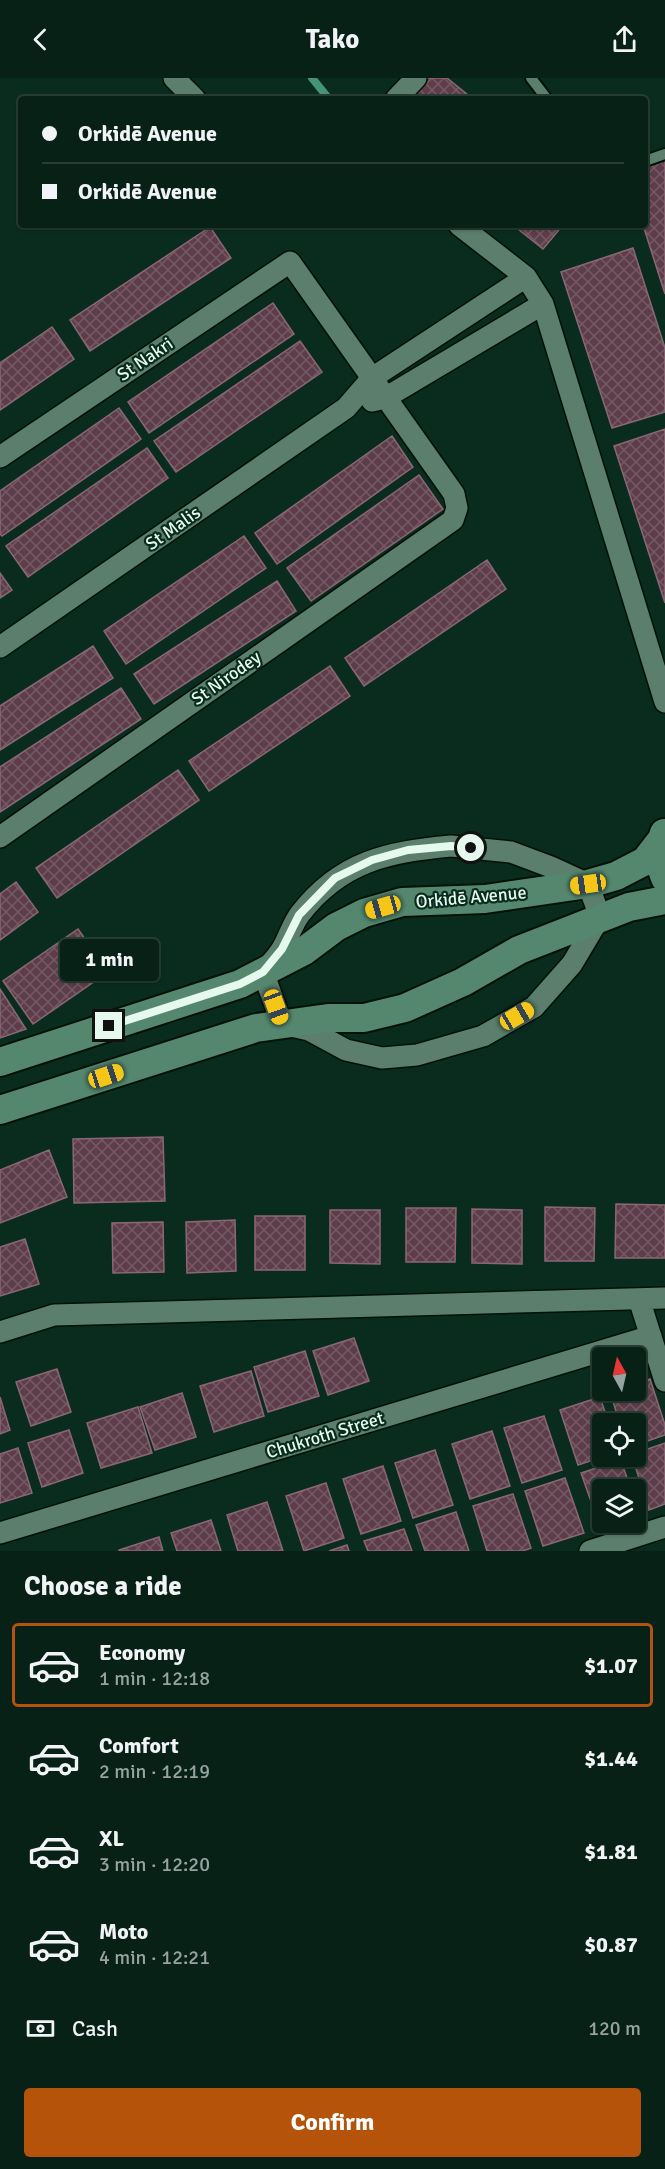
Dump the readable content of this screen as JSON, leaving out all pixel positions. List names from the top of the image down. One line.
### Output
{"streets":{"street":["St Nakri","St Malis","St Nirodey","Orkidē Avenue","Chukroth Street"]},"north":"top","page":{"header":"Tako","banner":["Orkidē Avenue","Orkidē Avenue"],"bubble":"1 min","heading":"Choose a ride","list":[{"name":"Economy","note":"1 min · 12:18","value":"$1.07"},{"name":"Comfort","note":"2 min · 12:19","value":"$1.44"},{"name":"XL","note":"3 min · 12:20","value":"$1.81"},{"name":"Moto","note":"4 min · 12:21","value":"$0.87"}],"pay":["Cash","120 m"],"buttons":"Confirm"}}
